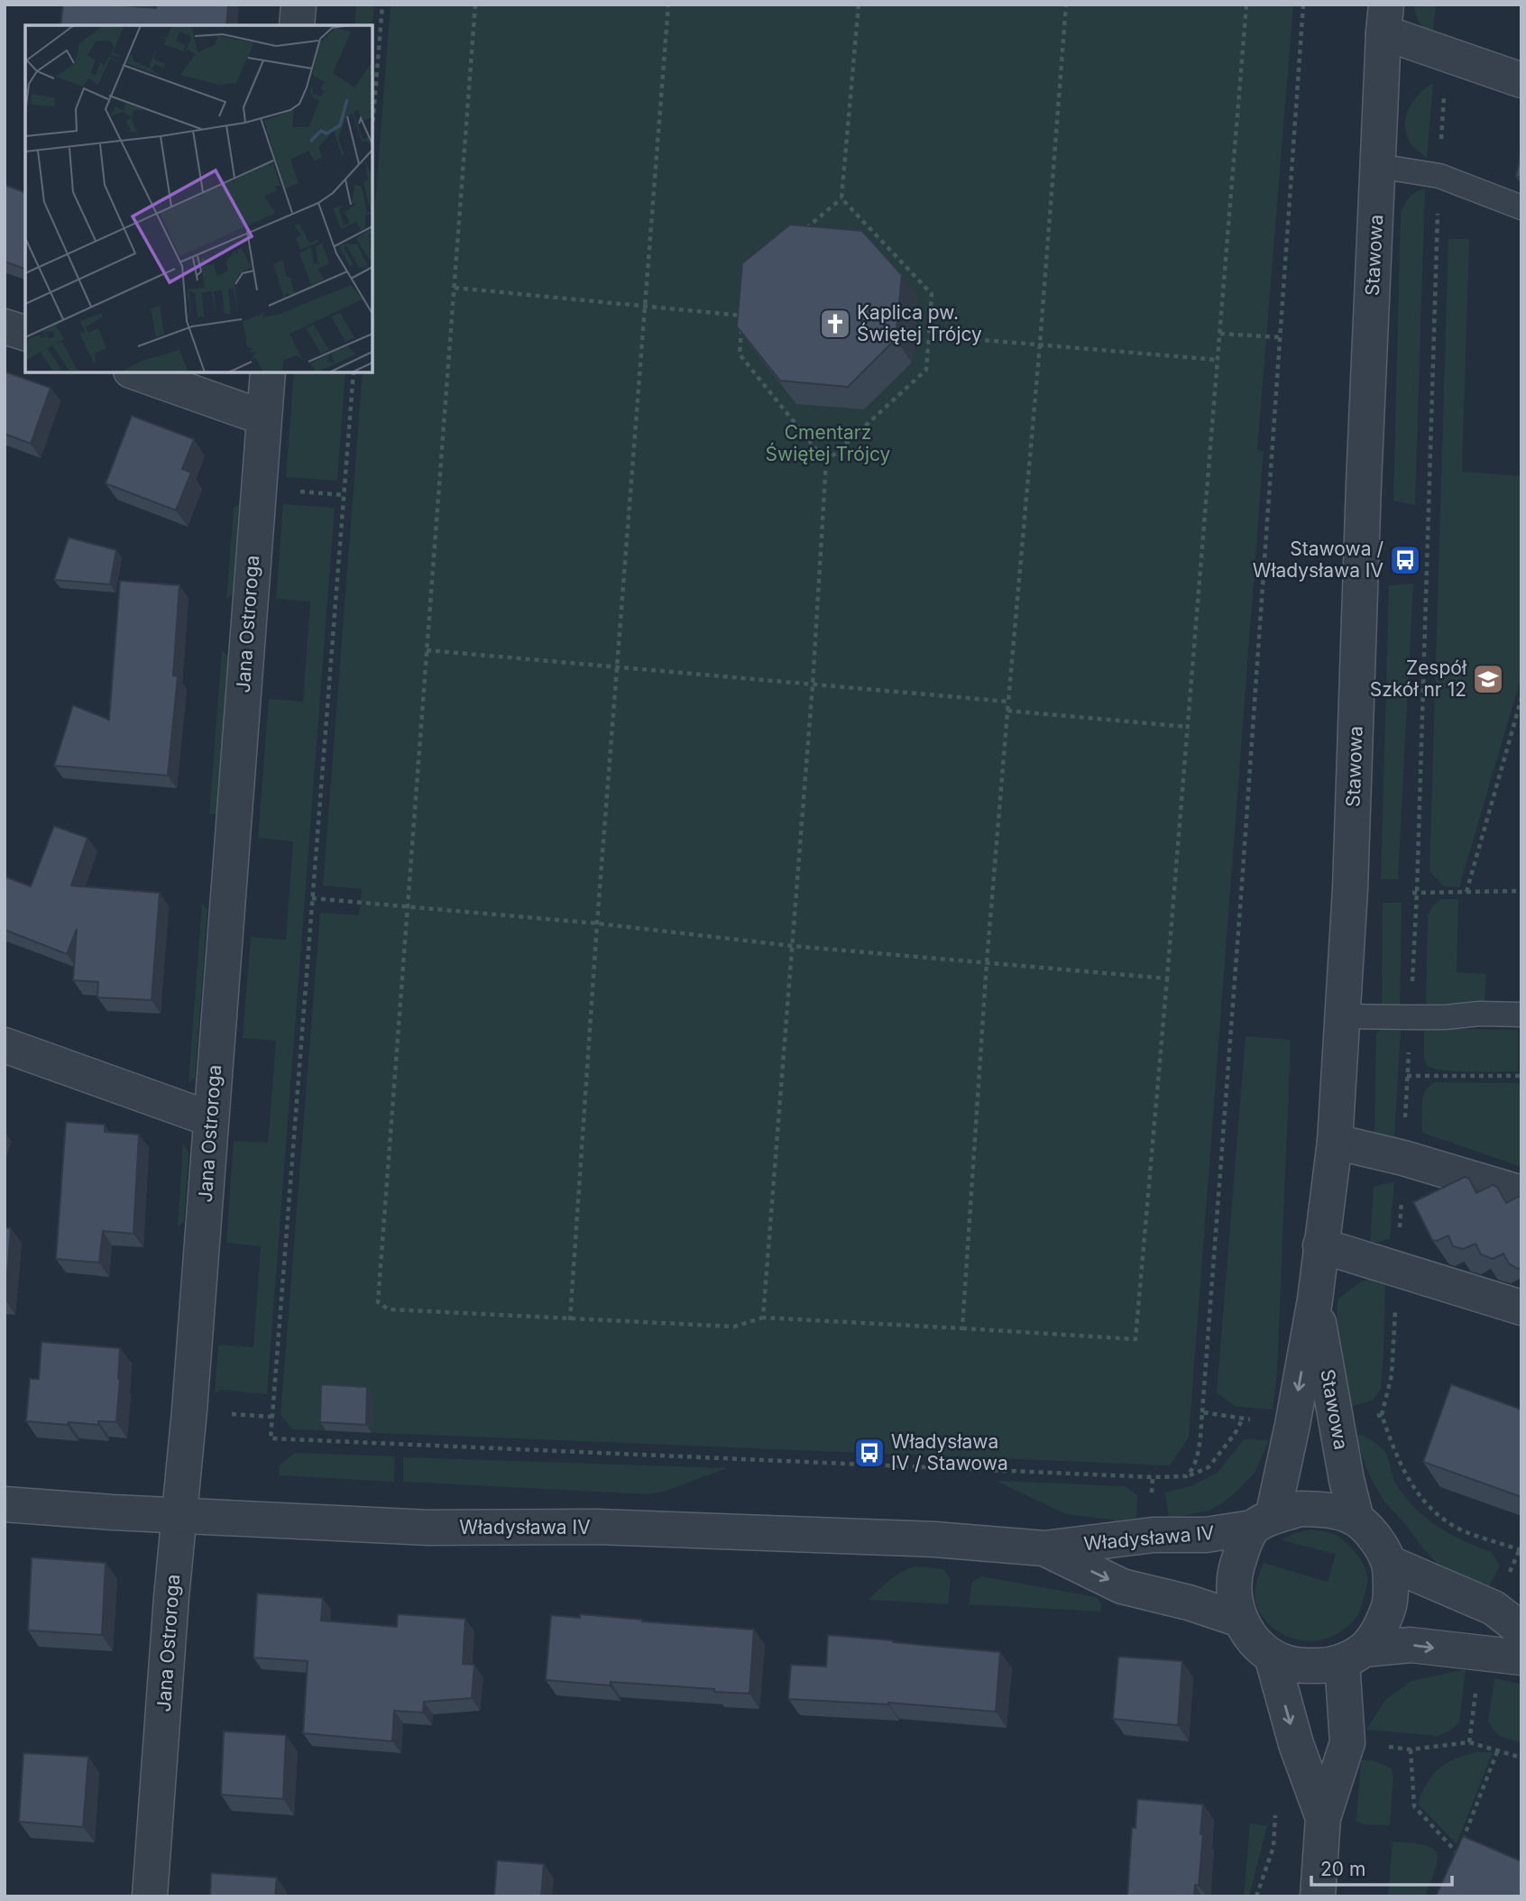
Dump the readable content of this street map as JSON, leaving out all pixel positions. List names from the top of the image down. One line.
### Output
{"streets":{"street":["Stawowa","Jana Ostroroga","Władysława IV"]},"crossings":[["Stawowa","Władysława IV"],["Jana Ostroroga","Władysława IV"]],"parks":["Cmentarz Świętej Trójcy"],"places":{"church":["Kaplica pw. Świętej Trójcy"],"bus stop":["Stawowa / Władysława IV","Władysława IV / Stawowa"],"school or university":["Zespół Szkół nr 12"]},"scale_bar":"20 m"}
